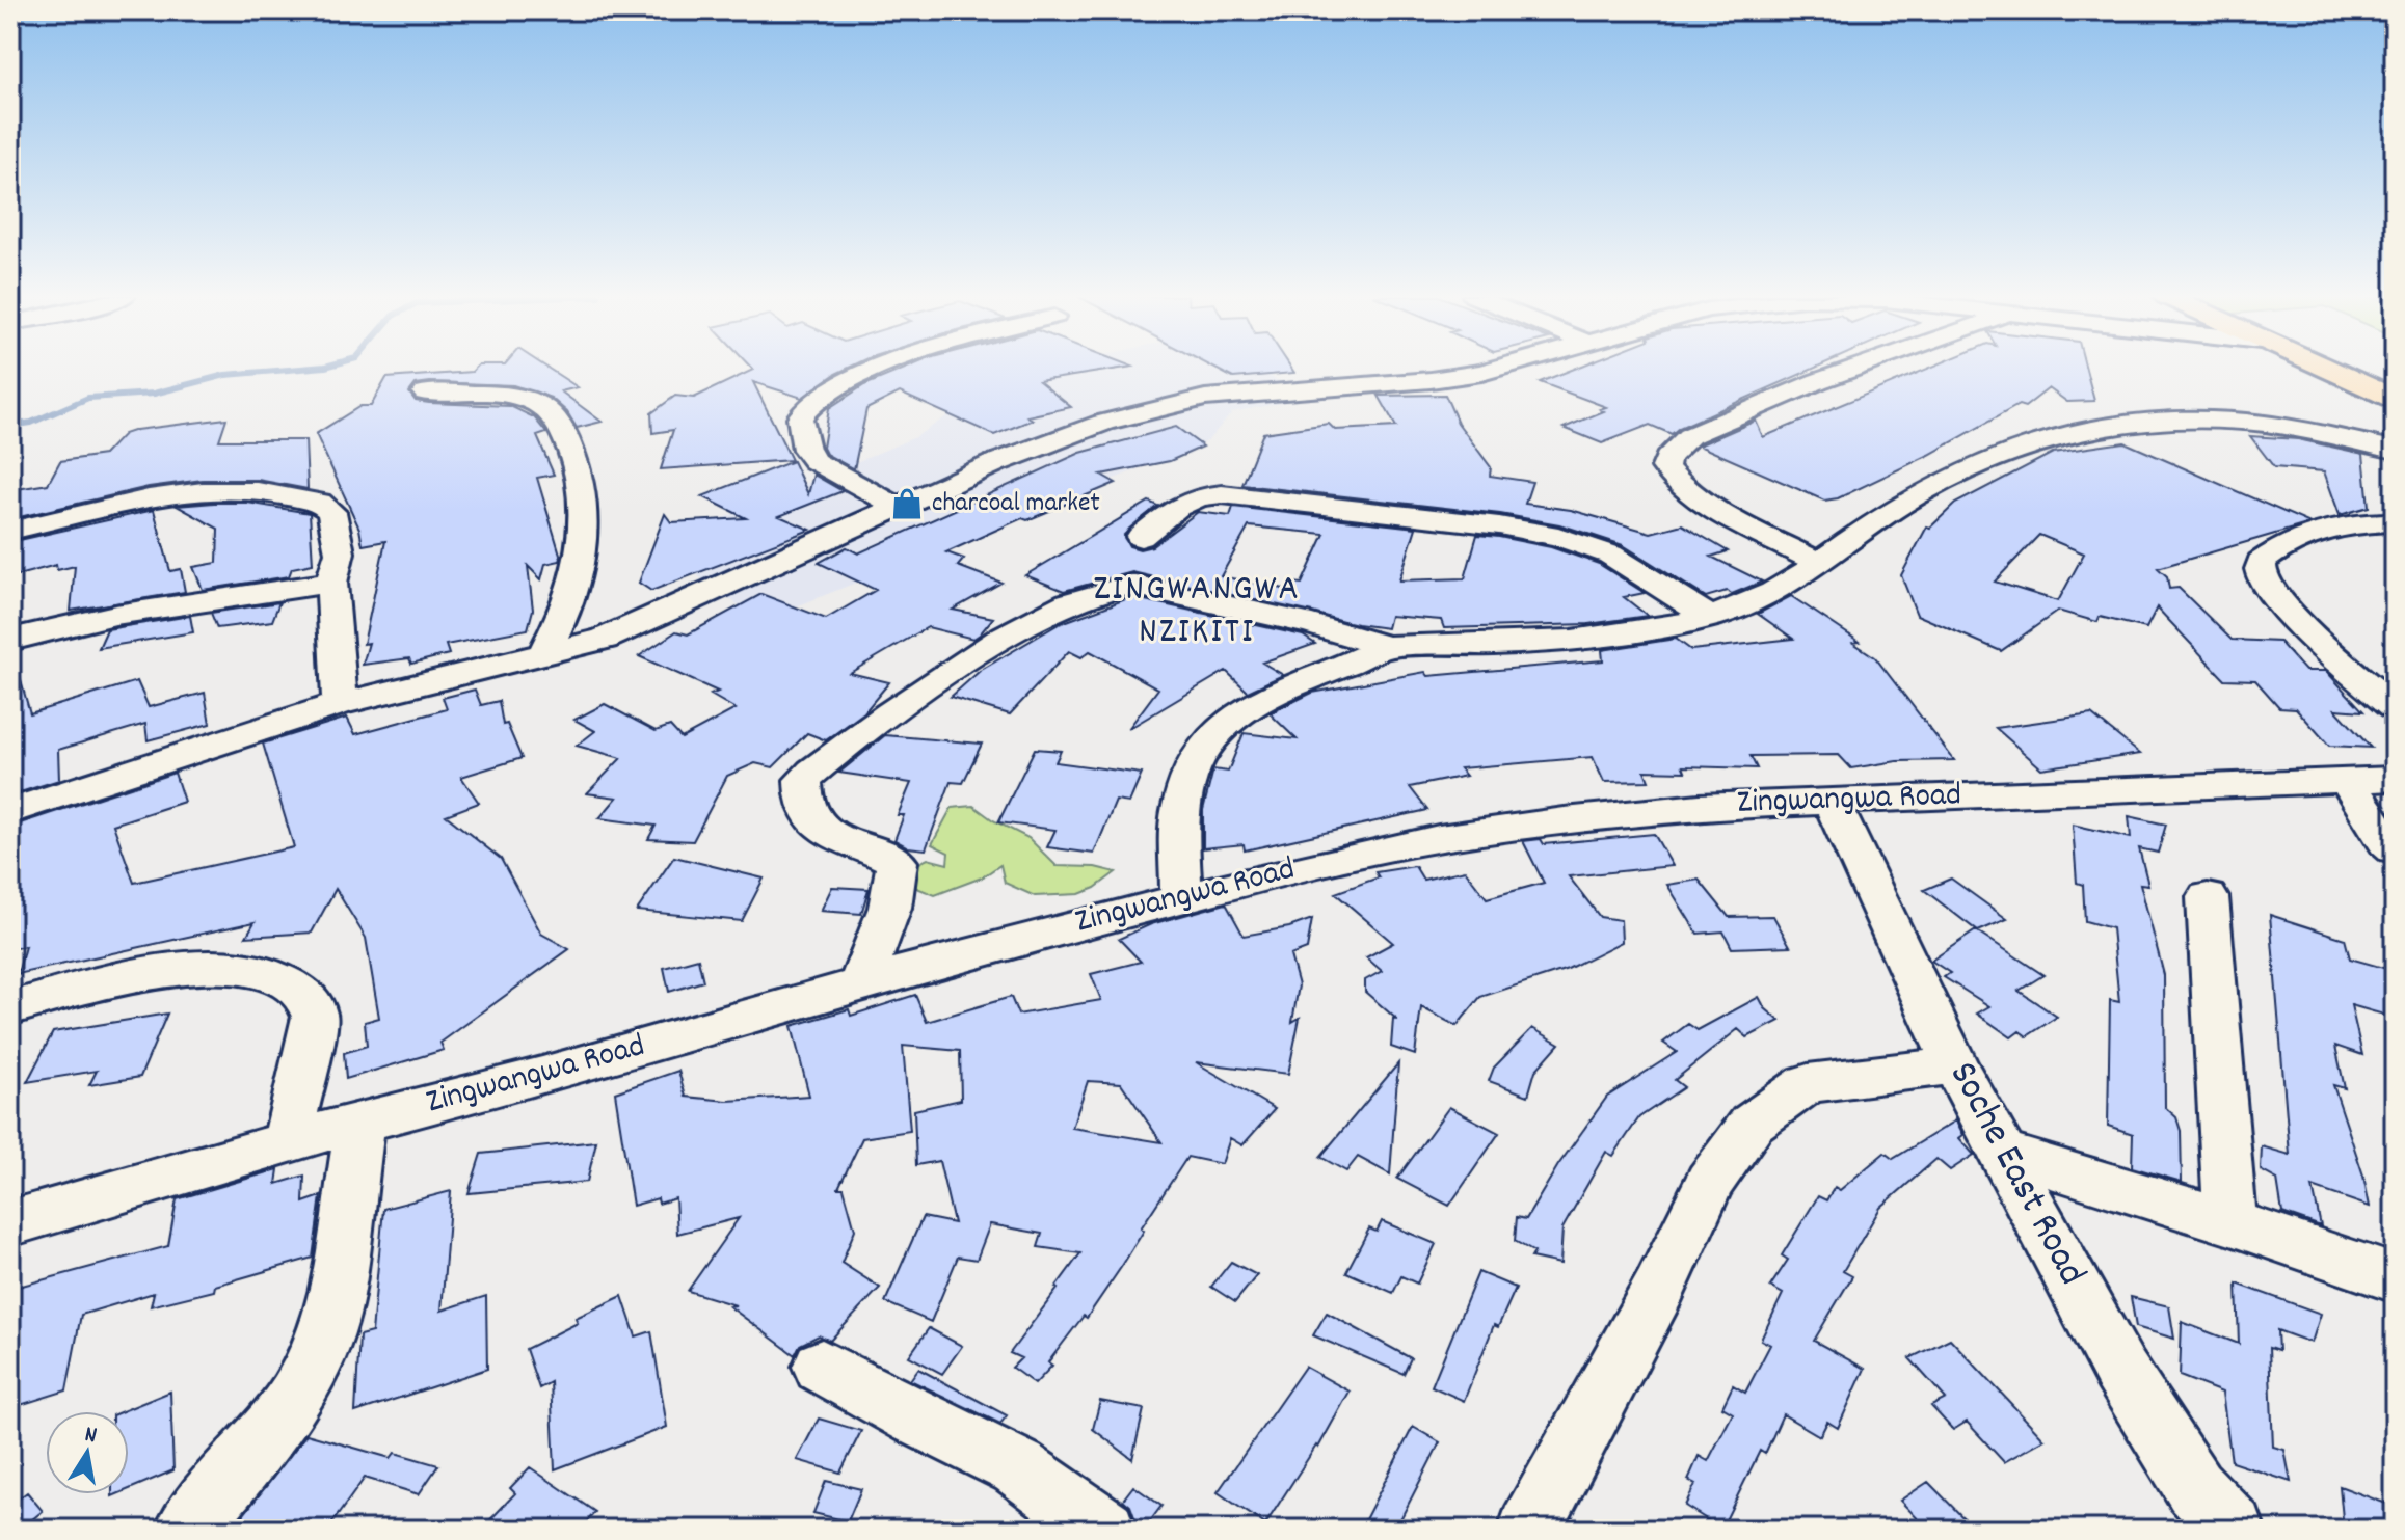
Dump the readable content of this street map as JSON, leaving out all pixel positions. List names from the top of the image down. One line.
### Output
{"streets":{"street":["Zingwangwa Road","Soche East Road"]},"crossings":[["Zingwangwa Road","Soche East Road"]],"districts":["ZINGWANGWA NZIKITI"],"places":{"shop":["charcoal market"]},"north":"top"}
